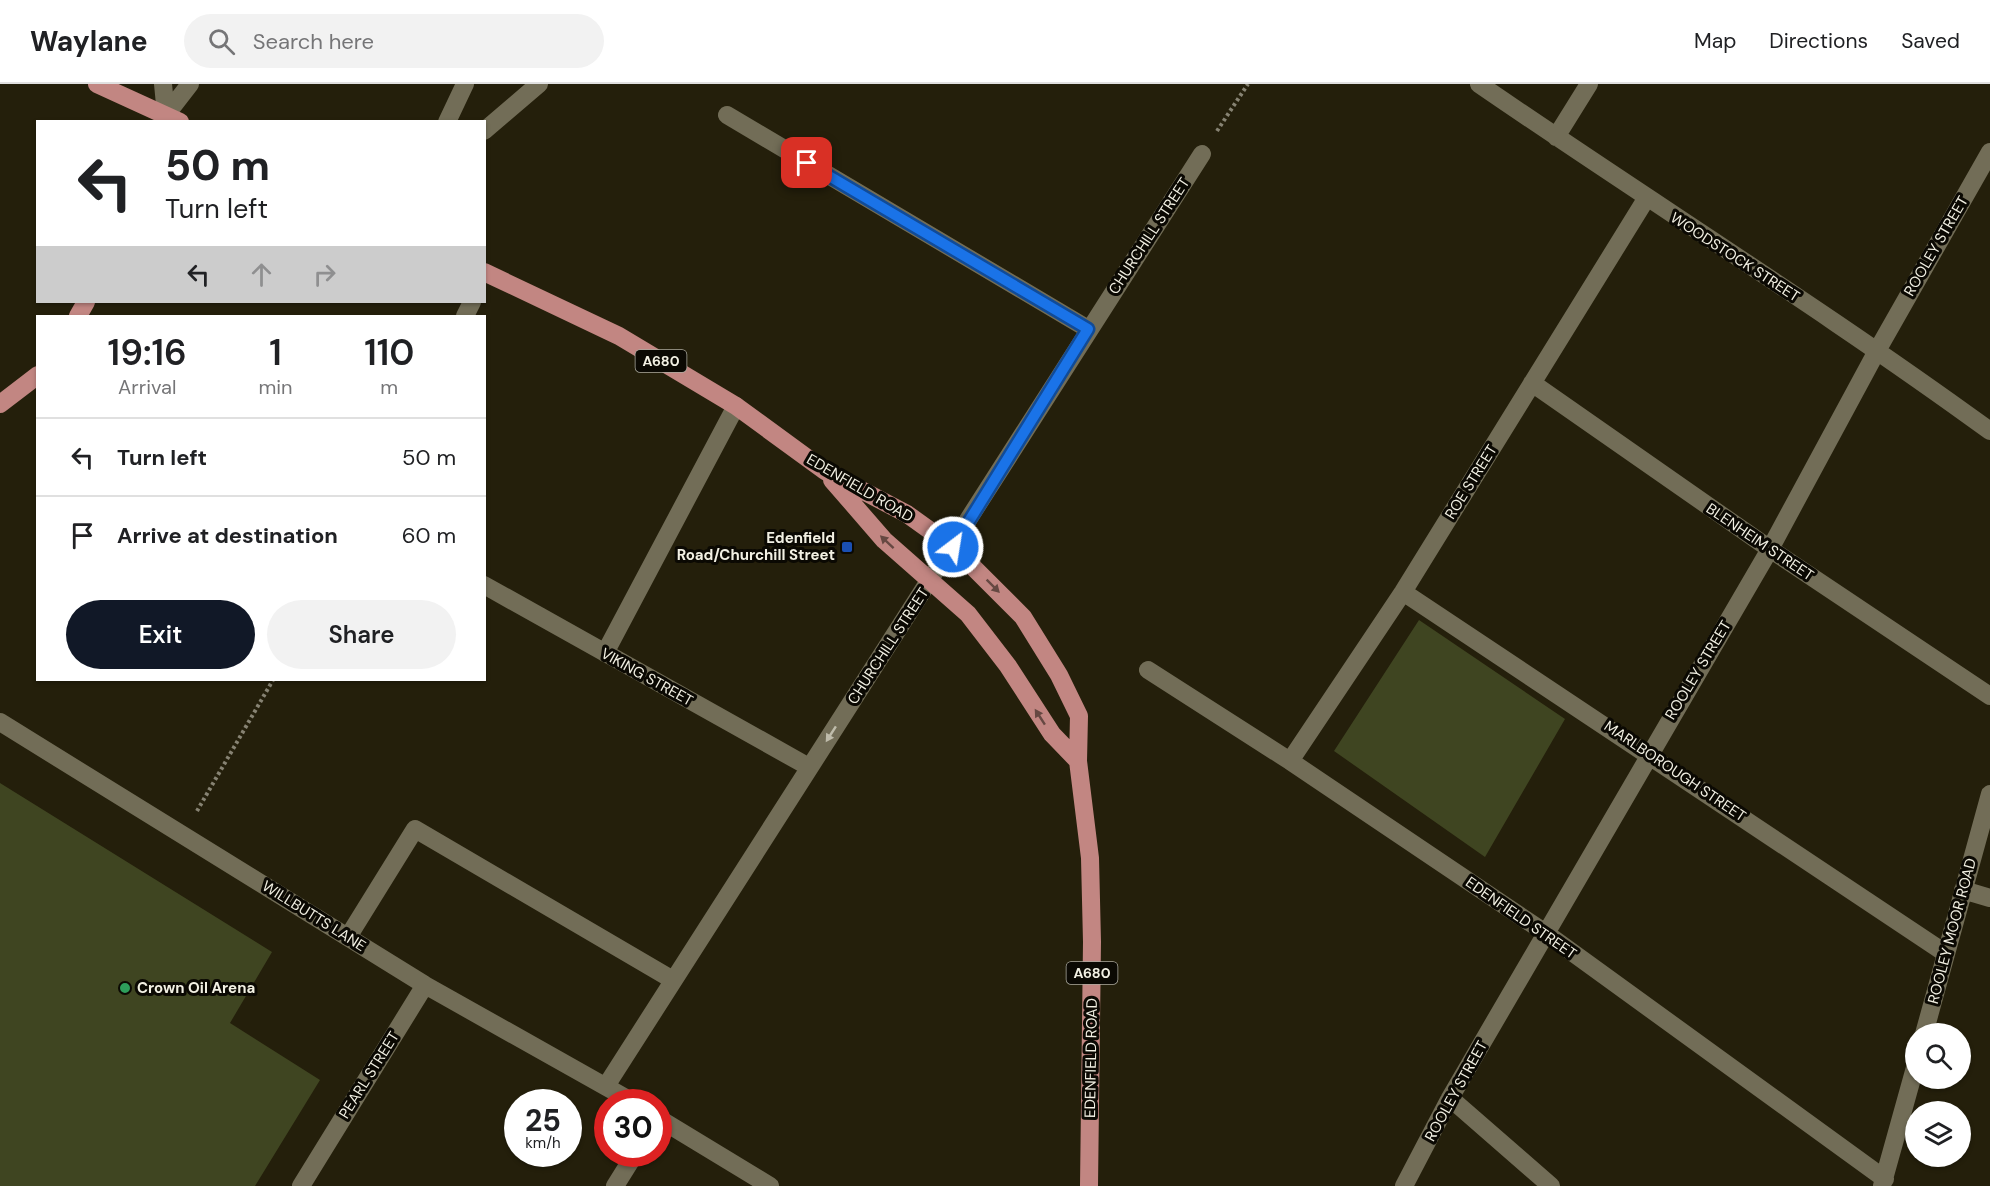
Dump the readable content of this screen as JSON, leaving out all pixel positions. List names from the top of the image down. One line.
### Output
{"streets":{"main road":["A680","EDENFIELD ROAD"],"street":["CHURCHILL STREET","ROOLEY STREET","WOODSTOCK STREET","ROE STREET","BLENHEIM STREET","VIKING STREET","MARLBOROUGH STREET","WILLBUTTS LANE","EDENFIELD STREET","ROOLEY MOOR ROAD","PEARL STREET"]},"crossings":[["CHURCHILL STREET","EDENFIELD ROAD"],["CHURCHILL STREET","VIKING STREET"],["CHURCHILL STREET","WILLBUTTS LANE"],["ROOLEY STREET","WOODSTOCK STREET"],["ROOLEY STREET","BLENHEIM STREET"],["ROOLEY STREET","MARLBOROUGH STREET"],["ROOLEY STREET","EDENFIELD STREET"],["WOODSTOCK STREET","ROE STREET"],["ROE STREET","BLENHEIM STREET"],["ROE STREET","MARLBOROUGH STREET"],["ROE STREET","EDENFIELD STREET"],["MARLBOROUGH STREET","ROOLEY MOOR ROAD"],["WILLBUTTS LANE","PEARL STREET"]],"places":{"transit":["Edenfield Road/Churchill Street"],"other":["Crown Oil Arena"]},"page":{"header":"Waylane","search":"Search here","nav":["Map","Directions","Saved"],"turn":["50 m","Turn left"],"eta":["19:16","Arrival","1","min","110","m"],"list":[{"name":"Turn left","value":"50 m"},{"name":"Arrive at destination","value":"60 m"}],"buttons":["Exit","Share"],"speed":"25 km/h","limit":"30"}}
